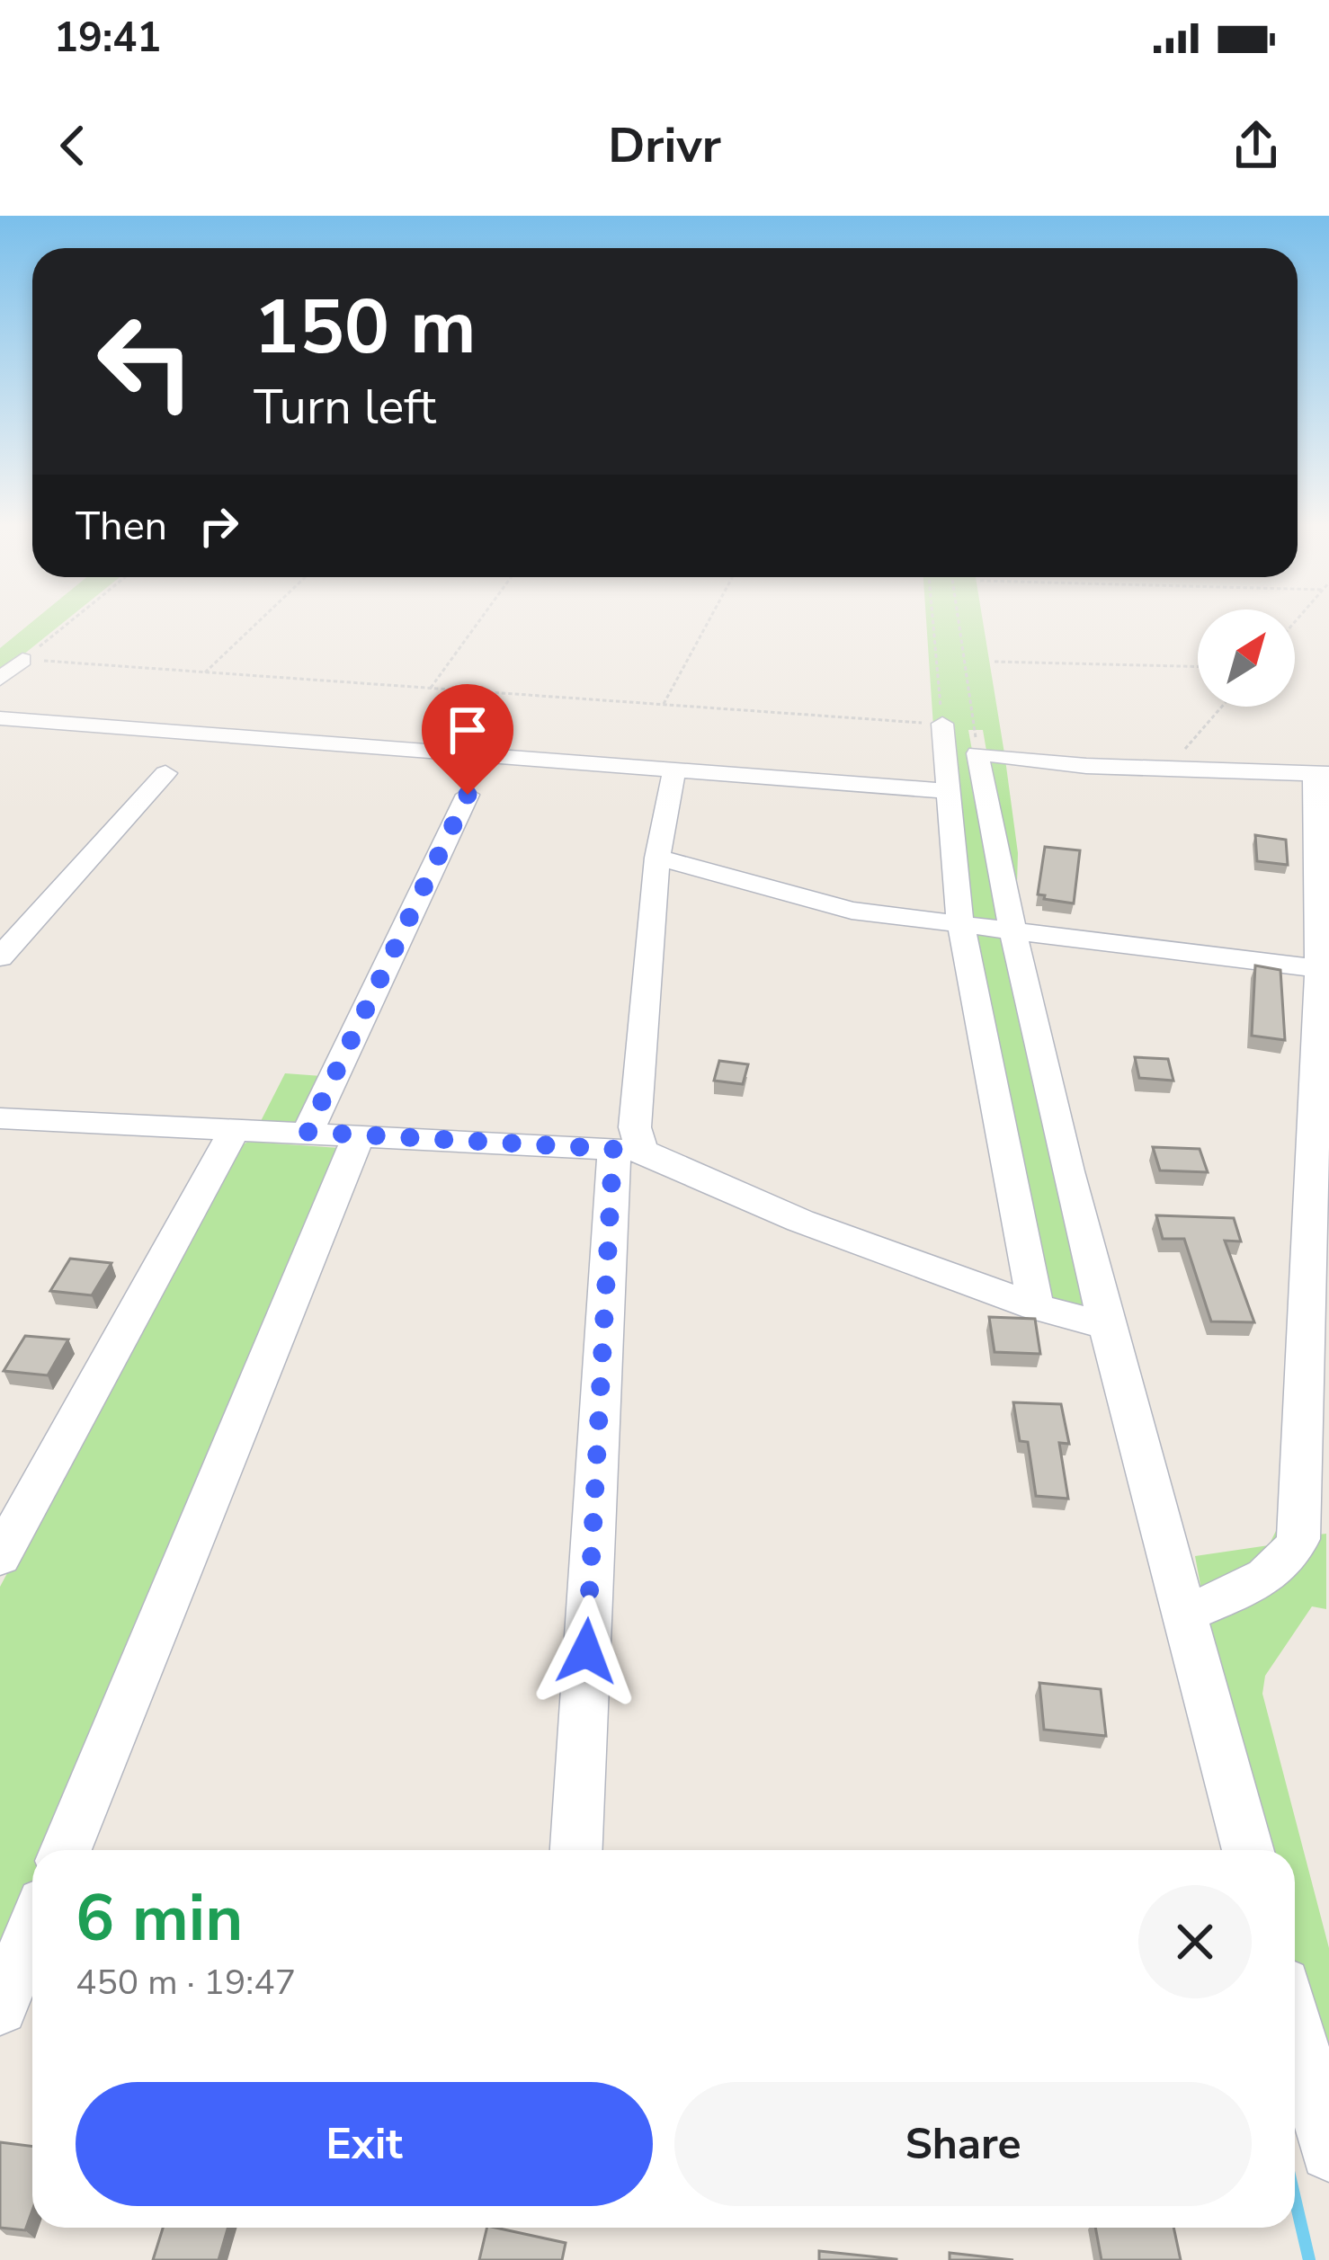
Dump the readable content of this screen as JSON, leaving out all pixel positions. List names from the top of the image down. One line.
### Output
{"north":"top right","page":{"status":"19:41","header":"Drivr","turn":["150 m","Turn left"],"then":"Then","heading":["6 min","450 m · 19:47"],"buttons":["Exit","Share"]}}
